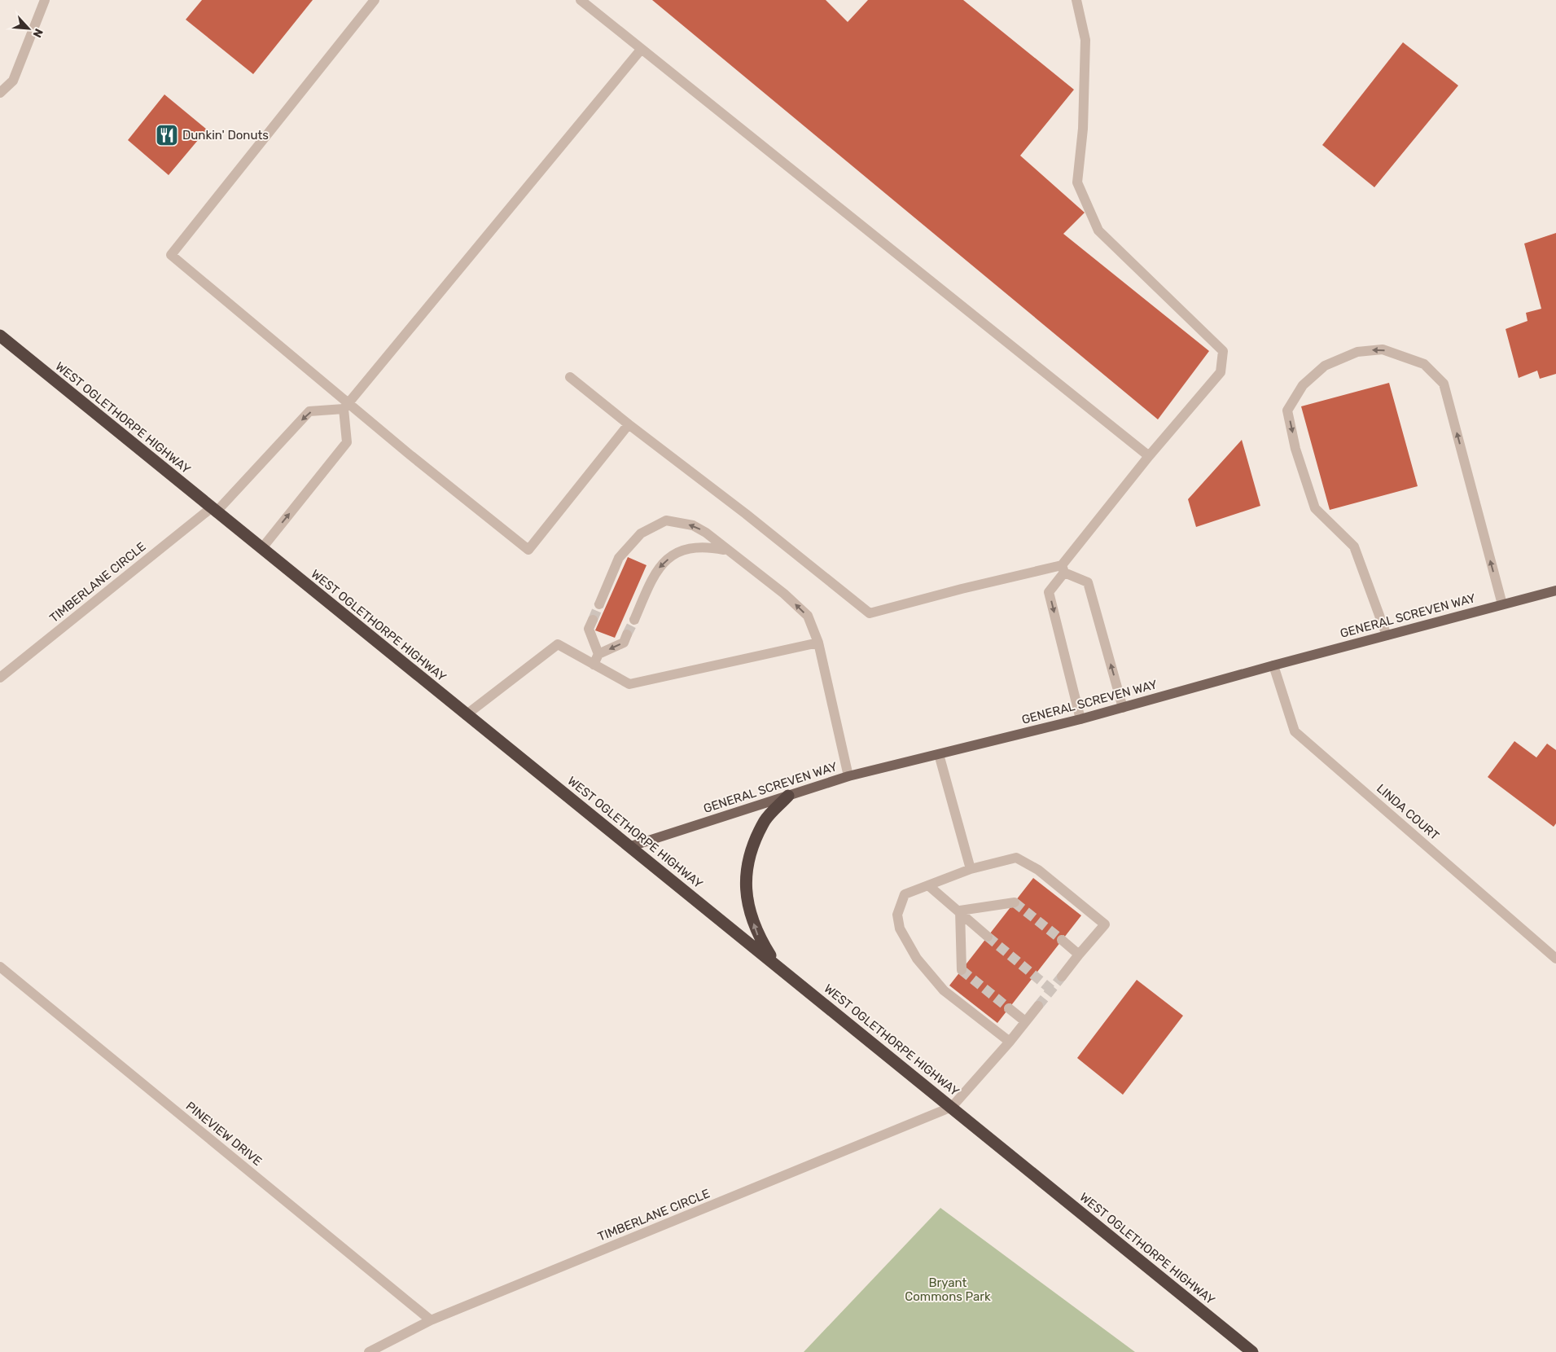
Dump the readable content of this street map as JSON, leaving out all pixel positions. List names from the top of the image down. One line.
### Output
{"streets":{"highway":["WEST OGLETHORPE HIGHWAY"],"main road":["GENERAL SCREVEN WAY"],"street":["TIMBERLANE CIRCLE","LINDA COURT","PINEVIEW DRIVE"]},"crossings":[["WEST OGLETHORPE HIGHWAY","TIMBERLANE CIRCLE"],["WEST OGLETHORPE HIGHWAY","GENERAL SCREVEN WAY"],["TIMBERLANE CIRCLE","PINEVIEW DRIVE"],["GENERAL SCREVEN WAY","LINDA COURT"]],"parks":["Bryant Commons Park"],"places":{"restaurant":["Dunkin' Donuts"]},"north":"bottom right"}
